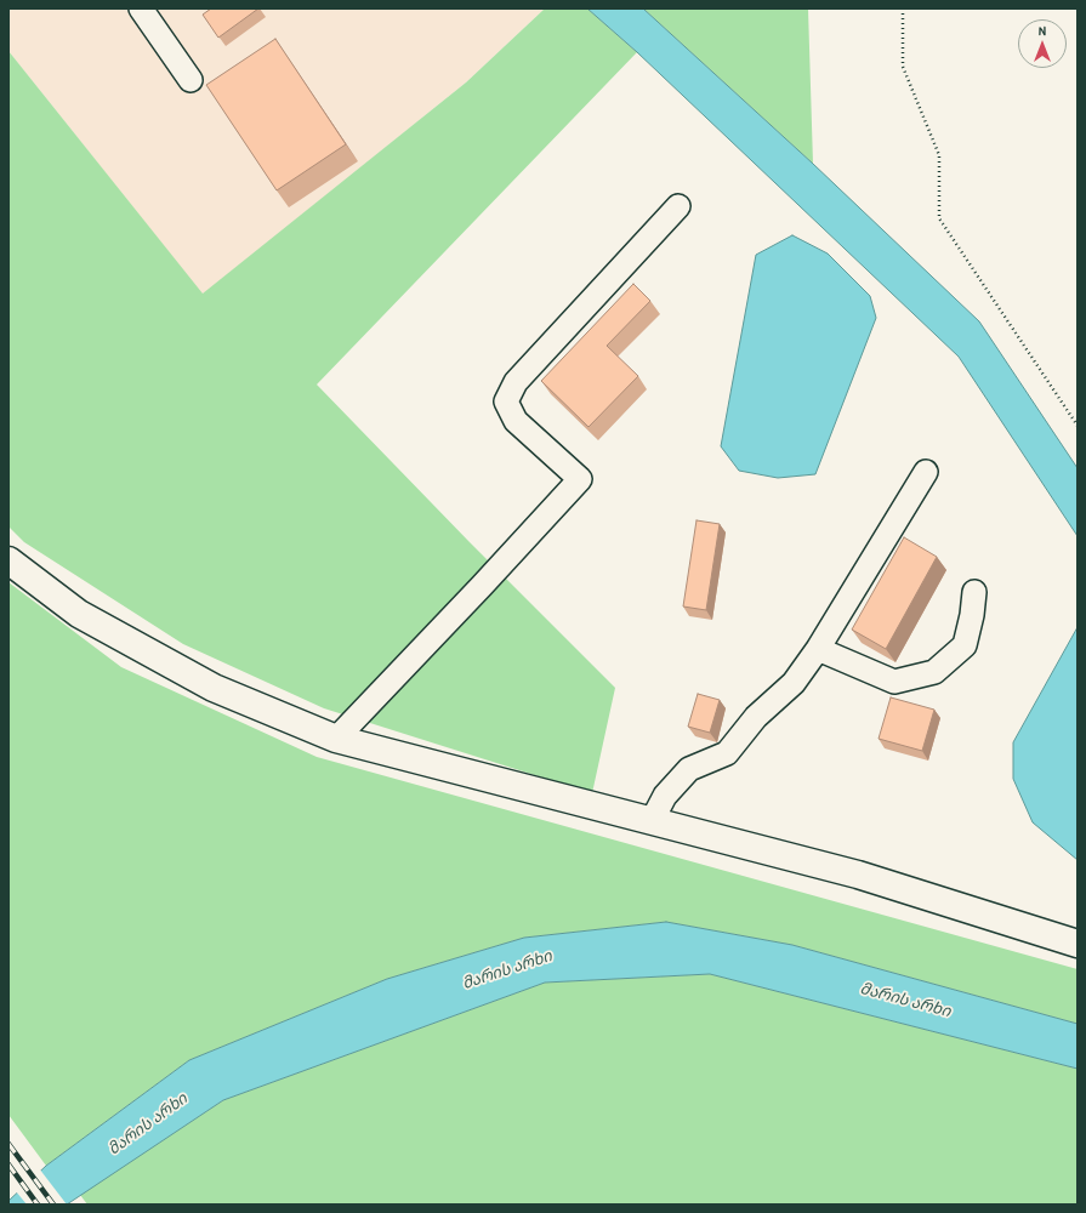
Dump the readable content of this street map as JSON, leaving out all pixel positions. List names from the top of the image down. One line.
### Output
{"water":["მარის არხი"],"north":"top"}
